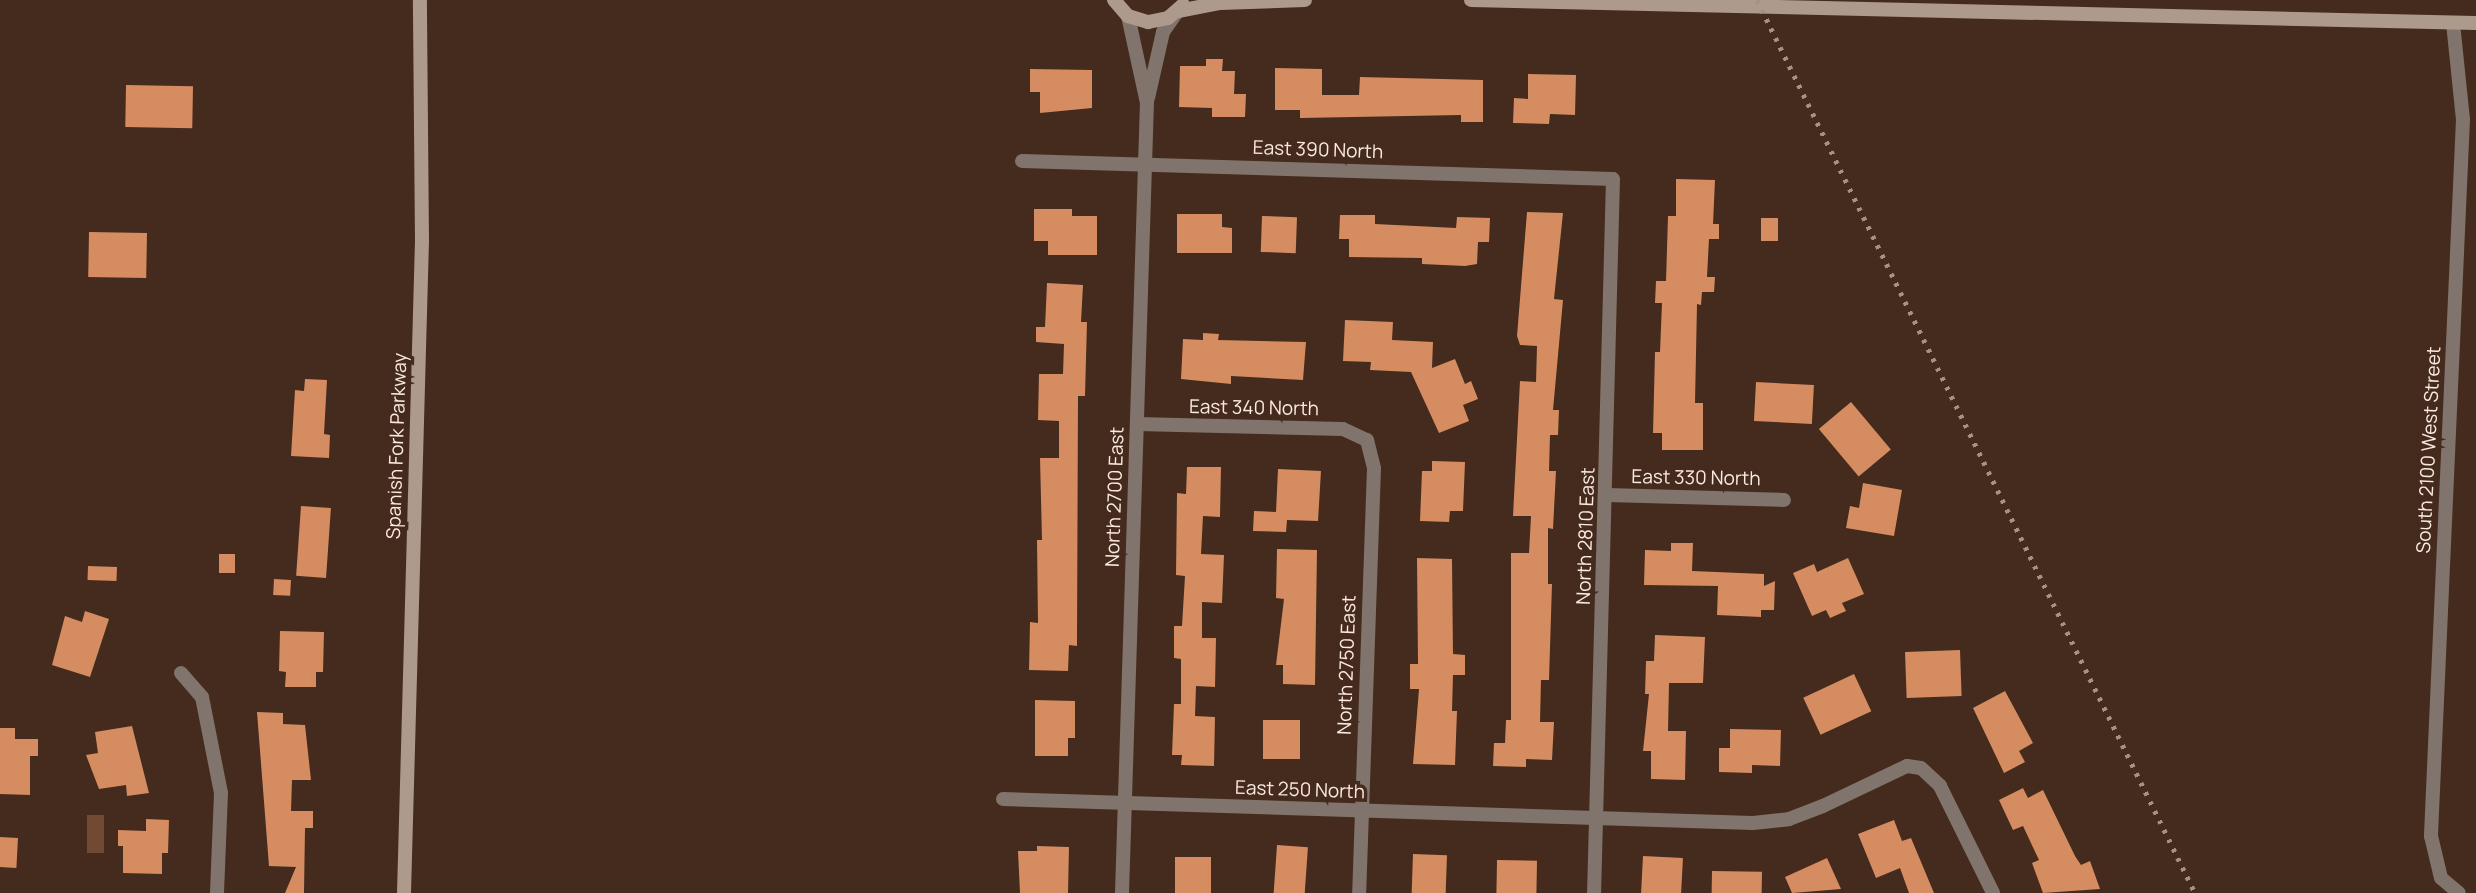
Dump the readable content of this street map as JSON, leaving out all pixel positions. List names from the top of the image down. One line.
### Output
{"streets":{"main road":["Spanish Fork Parkway"],"street":["East 390 North","East 340 North","South 2100 West Street","East 330 North","North 2700 East","North 2810 East","North 2750 East","East 250 North"]},"crossings":[["East 390 North","North 2700 East"],["East 390 North","North 2810 East"],["East 340 North","North 2700 East"],["East 340 North","North 2750 East"],["East 330 North","North 2810 East"],["North 2700 East","East 250 North"],["North 2810 East","East 250 North"],["North 2750 East","East 250 North"]]}
